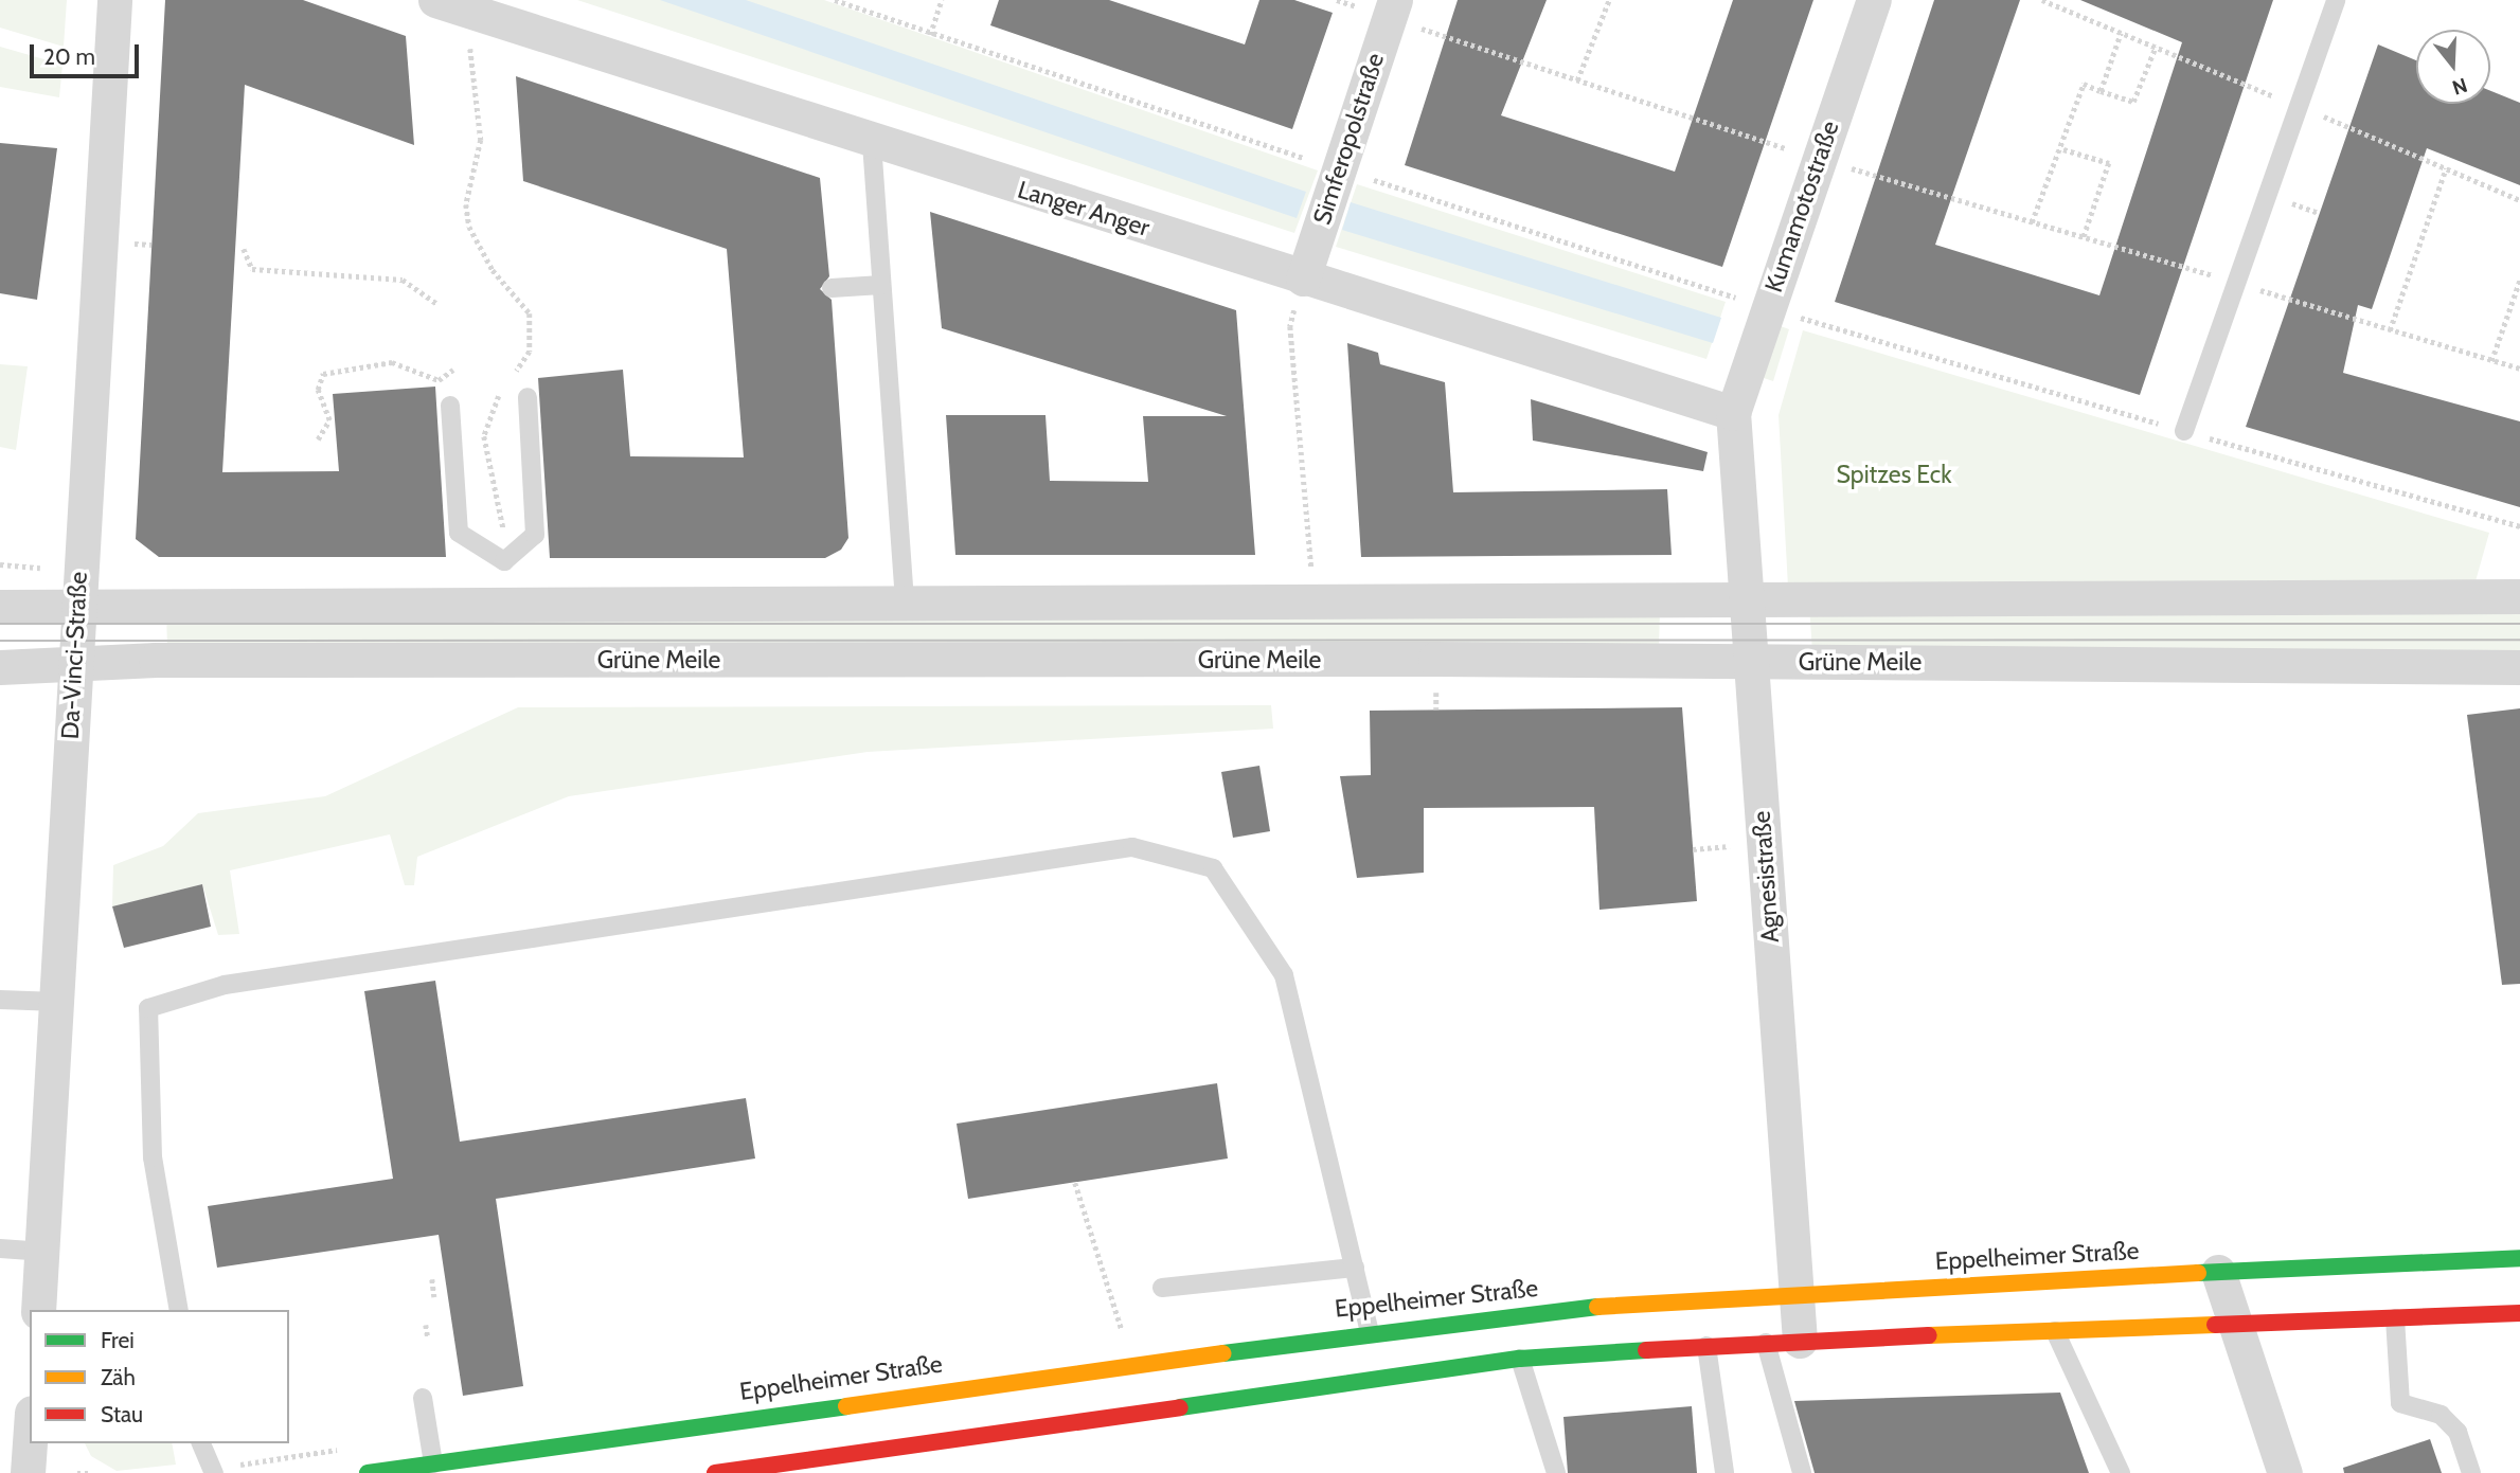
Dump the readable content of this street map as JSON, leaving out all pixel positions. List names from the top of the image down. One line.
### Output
{"streets":{"main road":["Eppelheimer Straße"],"street":["Simferopolstraße","Kumamotostraße","Langer Anger","Da-Vinci-Straße","Grüne Meile","Agnesistraße"]},"crossings":[["Simferopolstraße","Langer Anger"],["Kumamotostraße","Langer Anger"],["Kumamotostraße","Agnesistraße"],["Langer Anger","Agnesistraße"],["Da-Vinci-Straße","Grüne Meile"],["Grüne Meile","Agnesistraße"],["Agnesistraße","Eppelheimer Straße"]],"parks":["Spitzes Eck"],"legend":["Frei","Zäh","Stau"],"scale_bar":"20 m","north":"bottom"}
